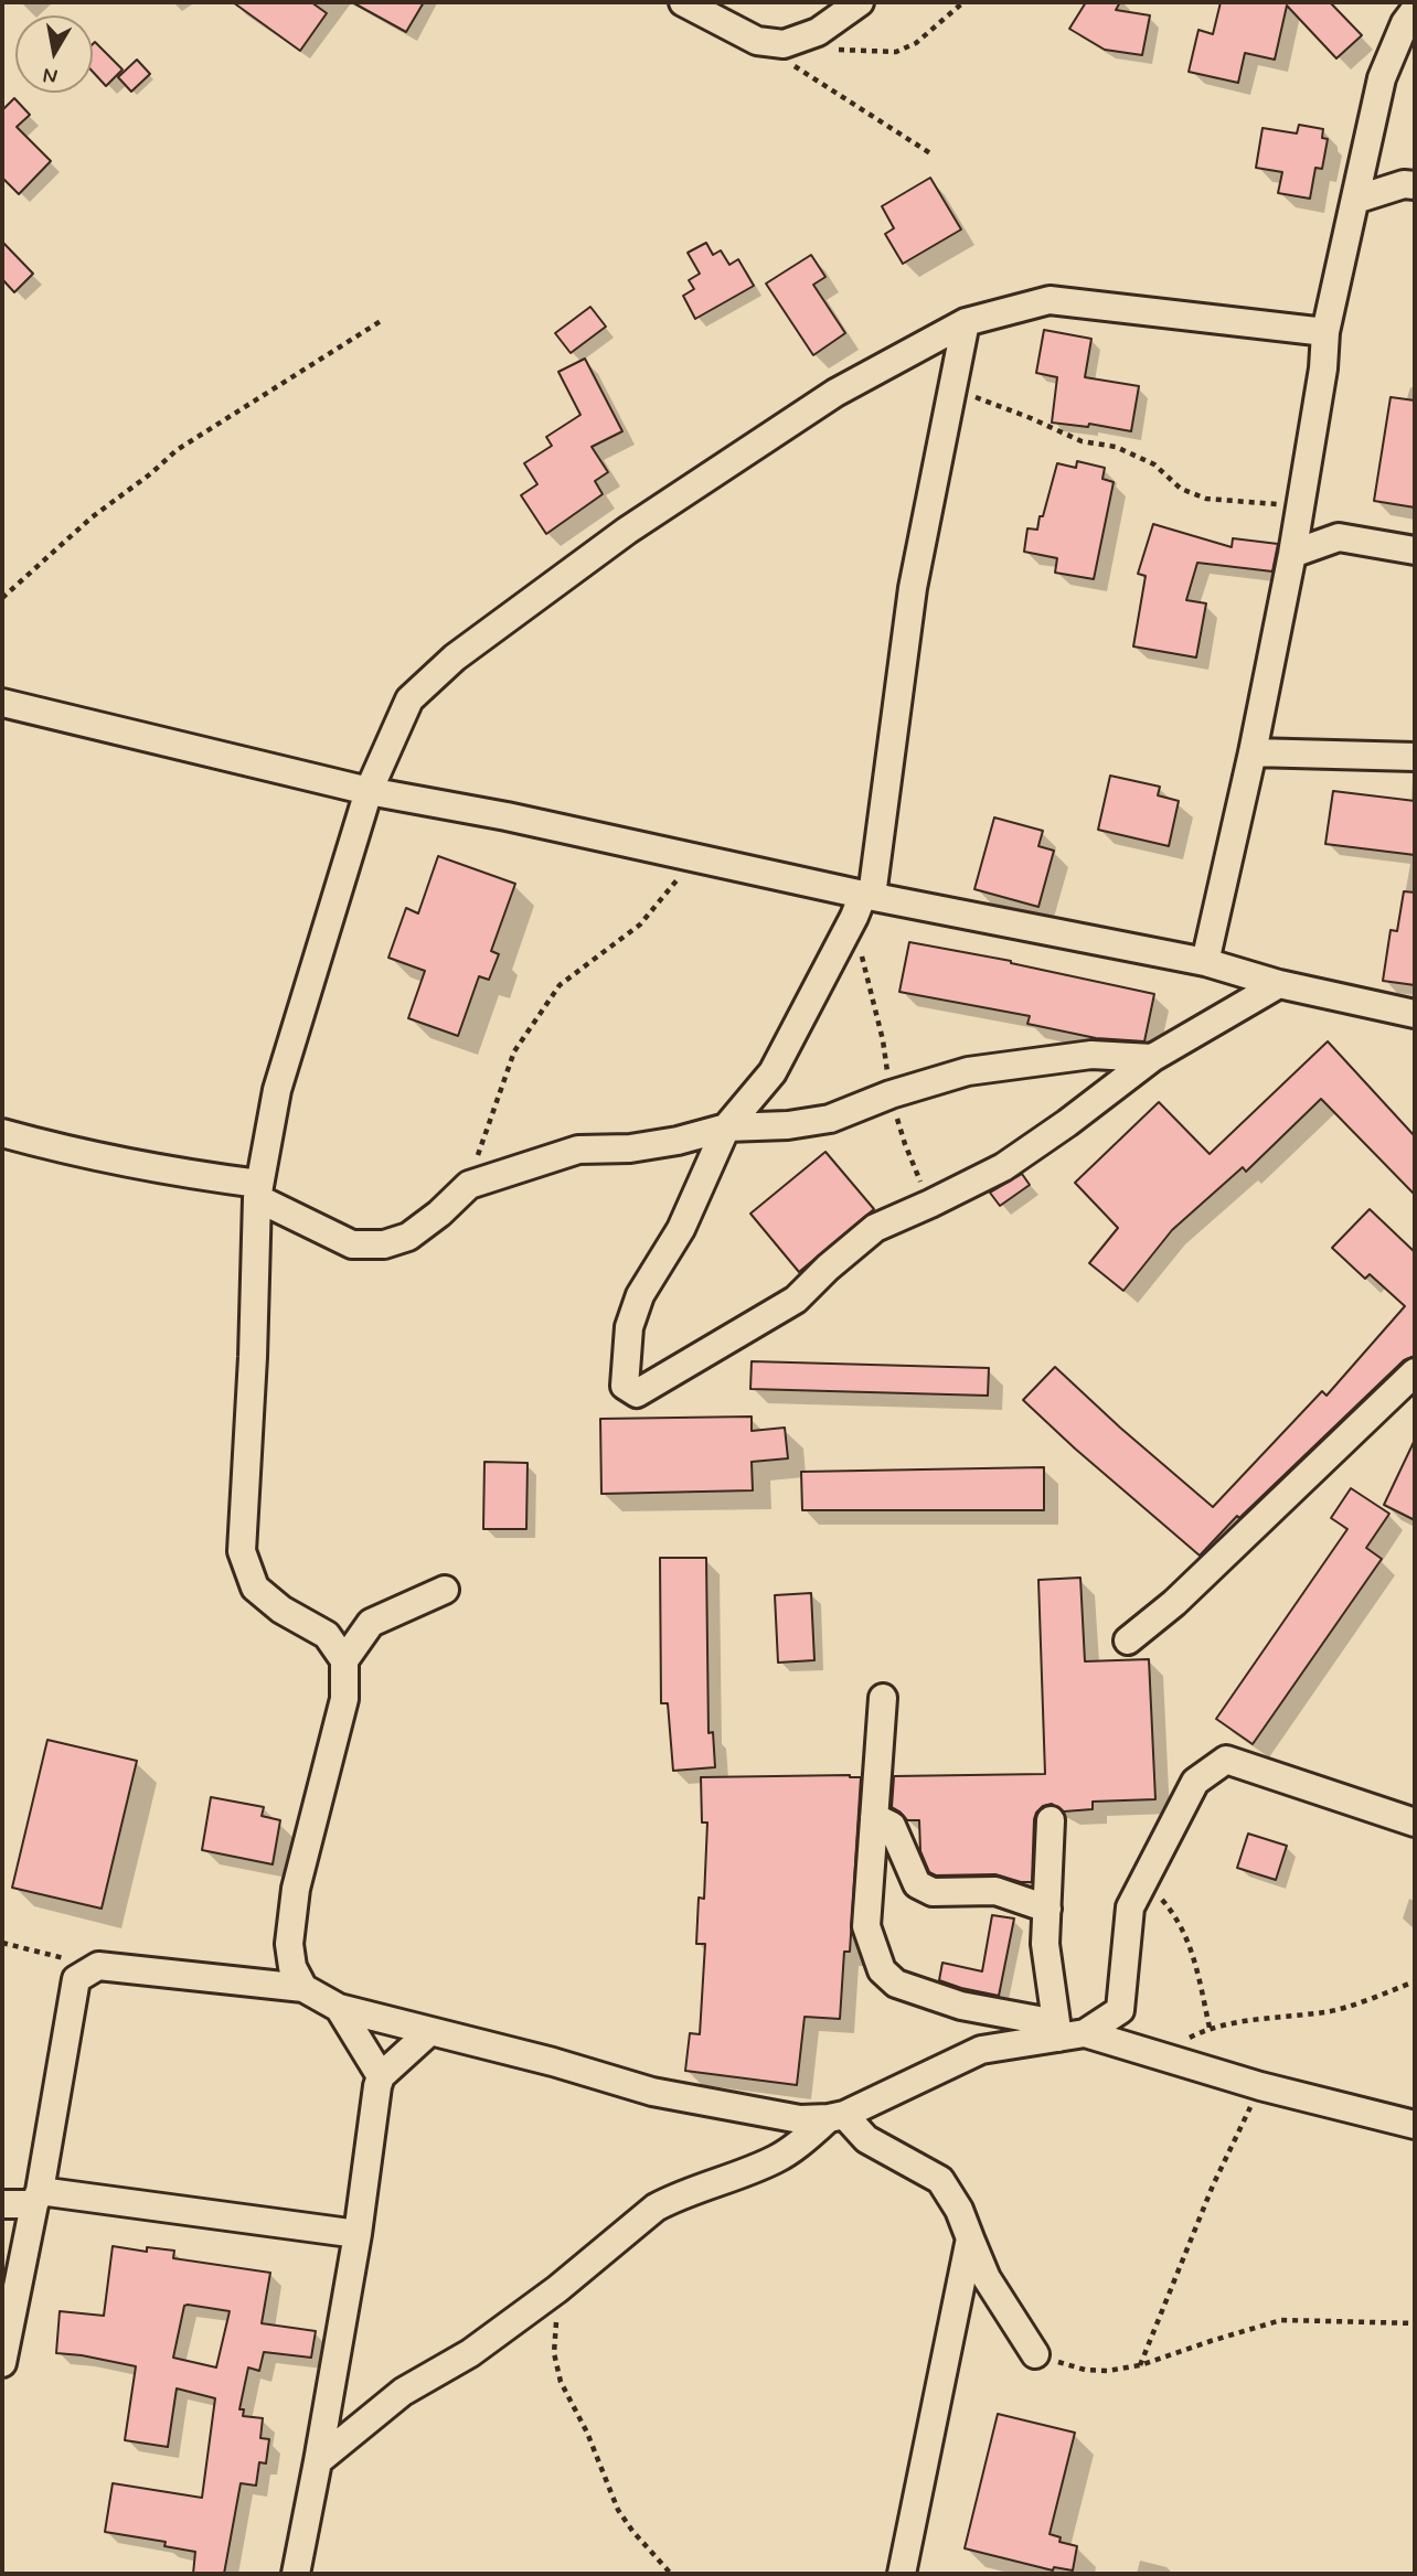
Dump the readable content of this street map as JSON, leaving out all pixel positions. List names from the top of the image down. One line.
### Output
{"north":"bottom"}
